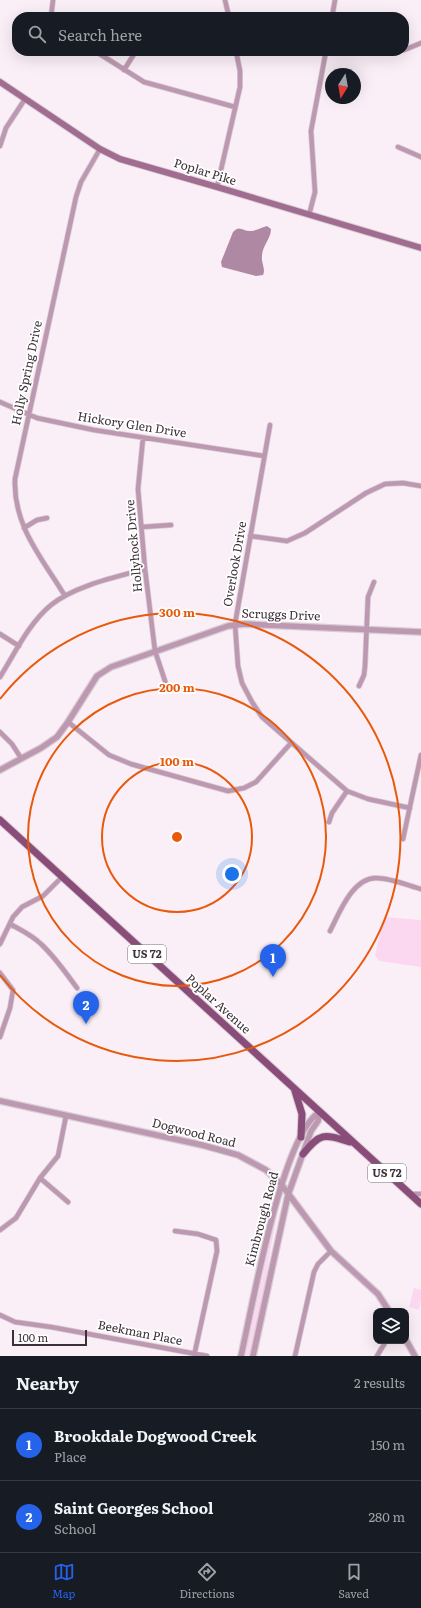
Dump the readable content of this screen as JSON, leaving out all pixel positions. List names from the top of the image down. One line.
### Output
{"streets":{"main road":["Poplar Pike","US 72","Poplar Avenue"],"street":["Holly Spring Drive","Hickory Glen Drive","Hollyhock Drive","Overlook Drive","Scruggs Drive","Dogwood Road","Kimbrough Road","Beekman Place"]},"crossings":[["Poplar Pike","Holly Spring Drive"],["Holly Spring Drive","Hickory Glen Drive"],["Hickory Glen Drive","Hollyhock Drive"],["Hickory Glen Drive","Overlook Drive"],["Hollyhock Drive","Scruggs Drive"],["Overlook Drive","Scruggs Drive"],["Poplar Avenue","Kimbrough Road"],["Dogwood Road","Kimbrough Road"]],"scale_bar":"100 m","north":"bottom","page":{"search":"Search here","pins":["1","2"],"scale":"100 m","heading":["Nearby","2 results"],"list":[{"mark":"1","name":"Brookdale Dogwood Creek","note":"Place","value":"150 m"},{"mark":"2","name":"Saint Georges School","note":"School","value":"280 m"}],"nav":["Map","Directions","Saved"]},"rings":["300 m","200 m","100 m"]}
